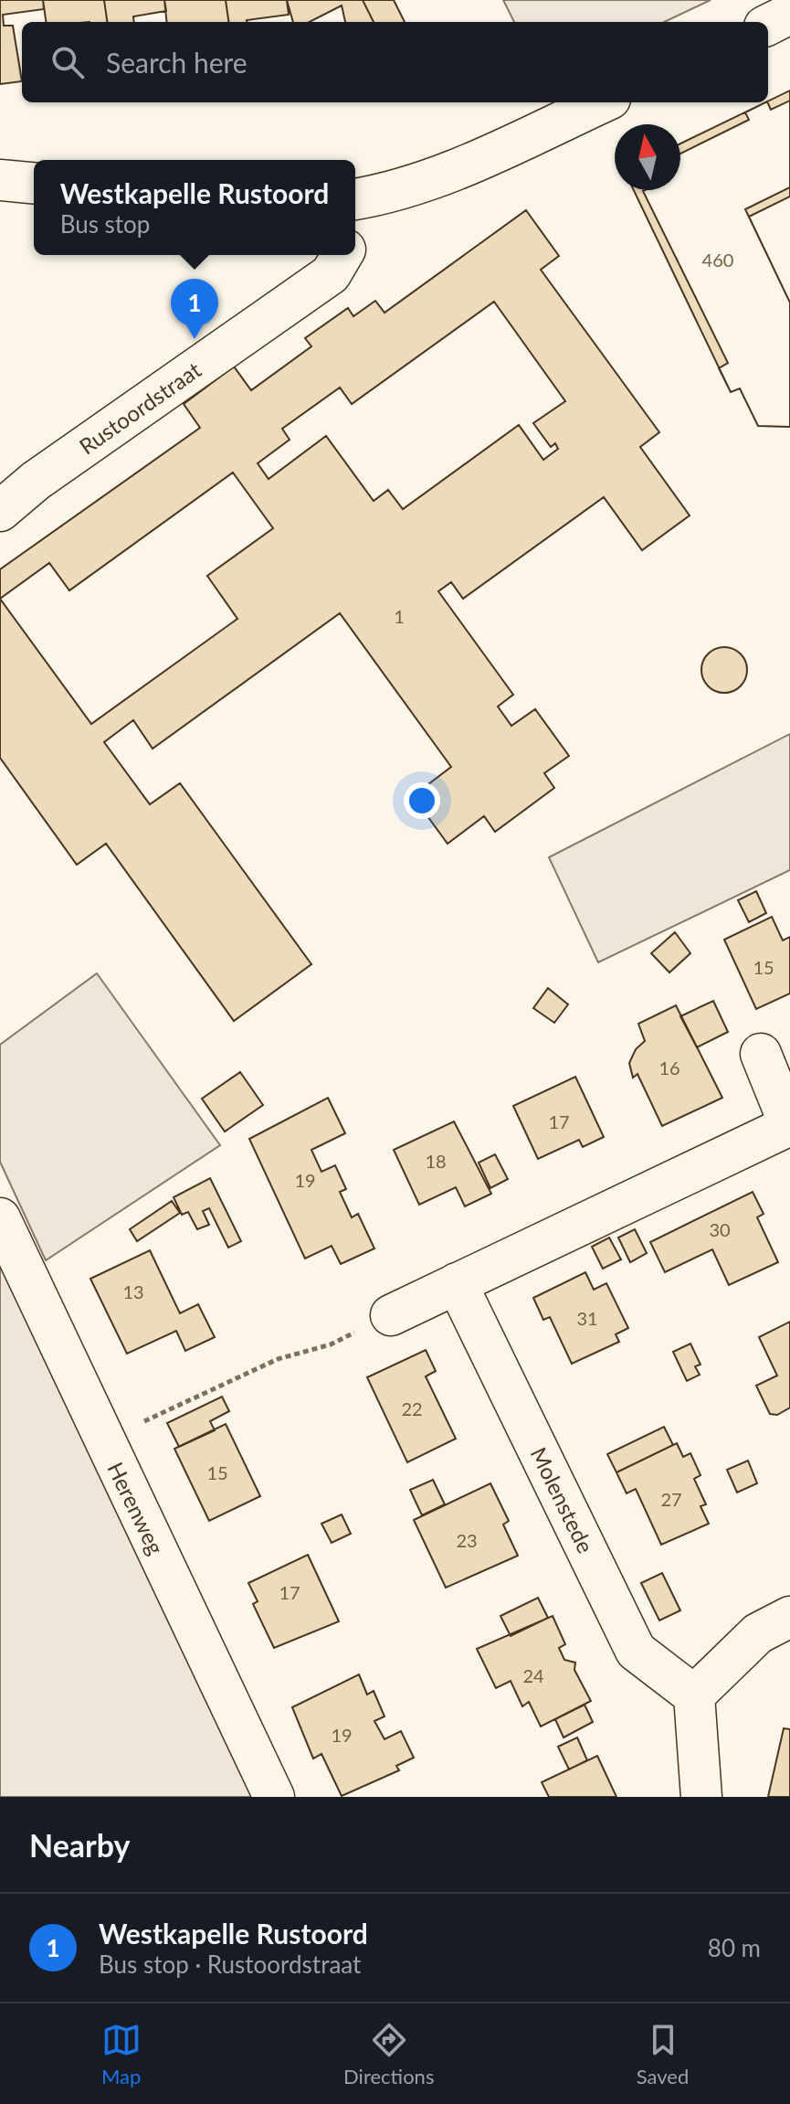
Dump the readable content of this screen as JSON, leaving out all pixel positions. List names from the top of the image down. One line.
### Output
{"streets":{"street":["Rustoordstraat","Molenstede","Herenweg"]},"house_numbers":["460","1","15","16","17","18","19","30","13","31","22","15","27","23","17","24","19"],"north":"top","page":{"search":"Search here","popup":["Westkapelle Rustoord","Bus stop"],"pins":"1","heading":"Nearby","list":[{"mark":"1","name":"Westkapelle Rustoord","note":"Bus stop · Rustoordstraat","value":"80 m"}],"nav":["Map","Directions","Saved"]}}
